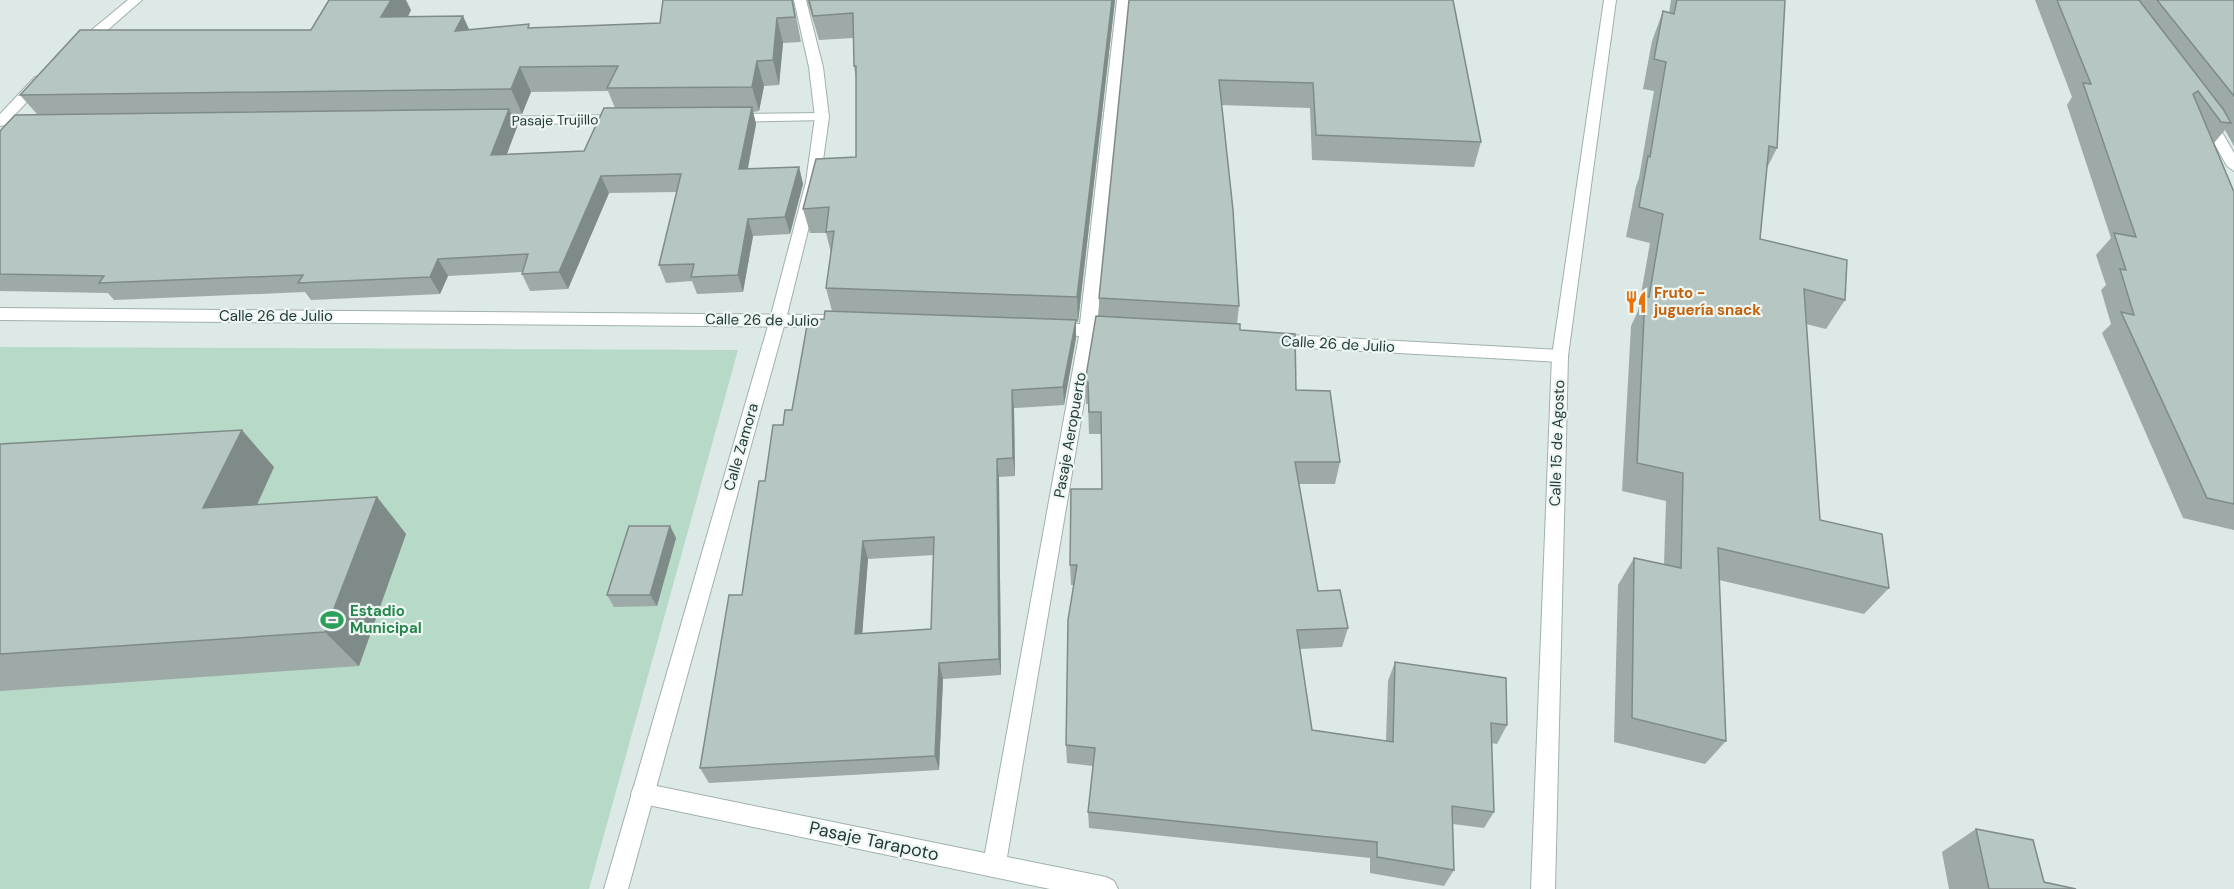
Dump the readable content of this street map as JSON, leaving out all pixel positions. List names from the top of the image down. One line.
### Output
{"streets":{"street":["Pasaje Trujillo","Calle 26 de Julio","Pasaje Aeropuerto","Calle 15 de Agosto","Calle Zamora","Pasaje Tarapoto"]},"crossings":[["Calle 26 de Julio","Calle 15 de Agosto"],["Calle 26 de Julio","Calle Zamora"],["Pasaje Aeropuerto","Pasaje Tarapoto"],["Calle Zamora","Pasaje Tarapoto"]],"places":{"restaurant":["Fruto - juguería snack"],"sports":["Estadio Municipal"]}}
